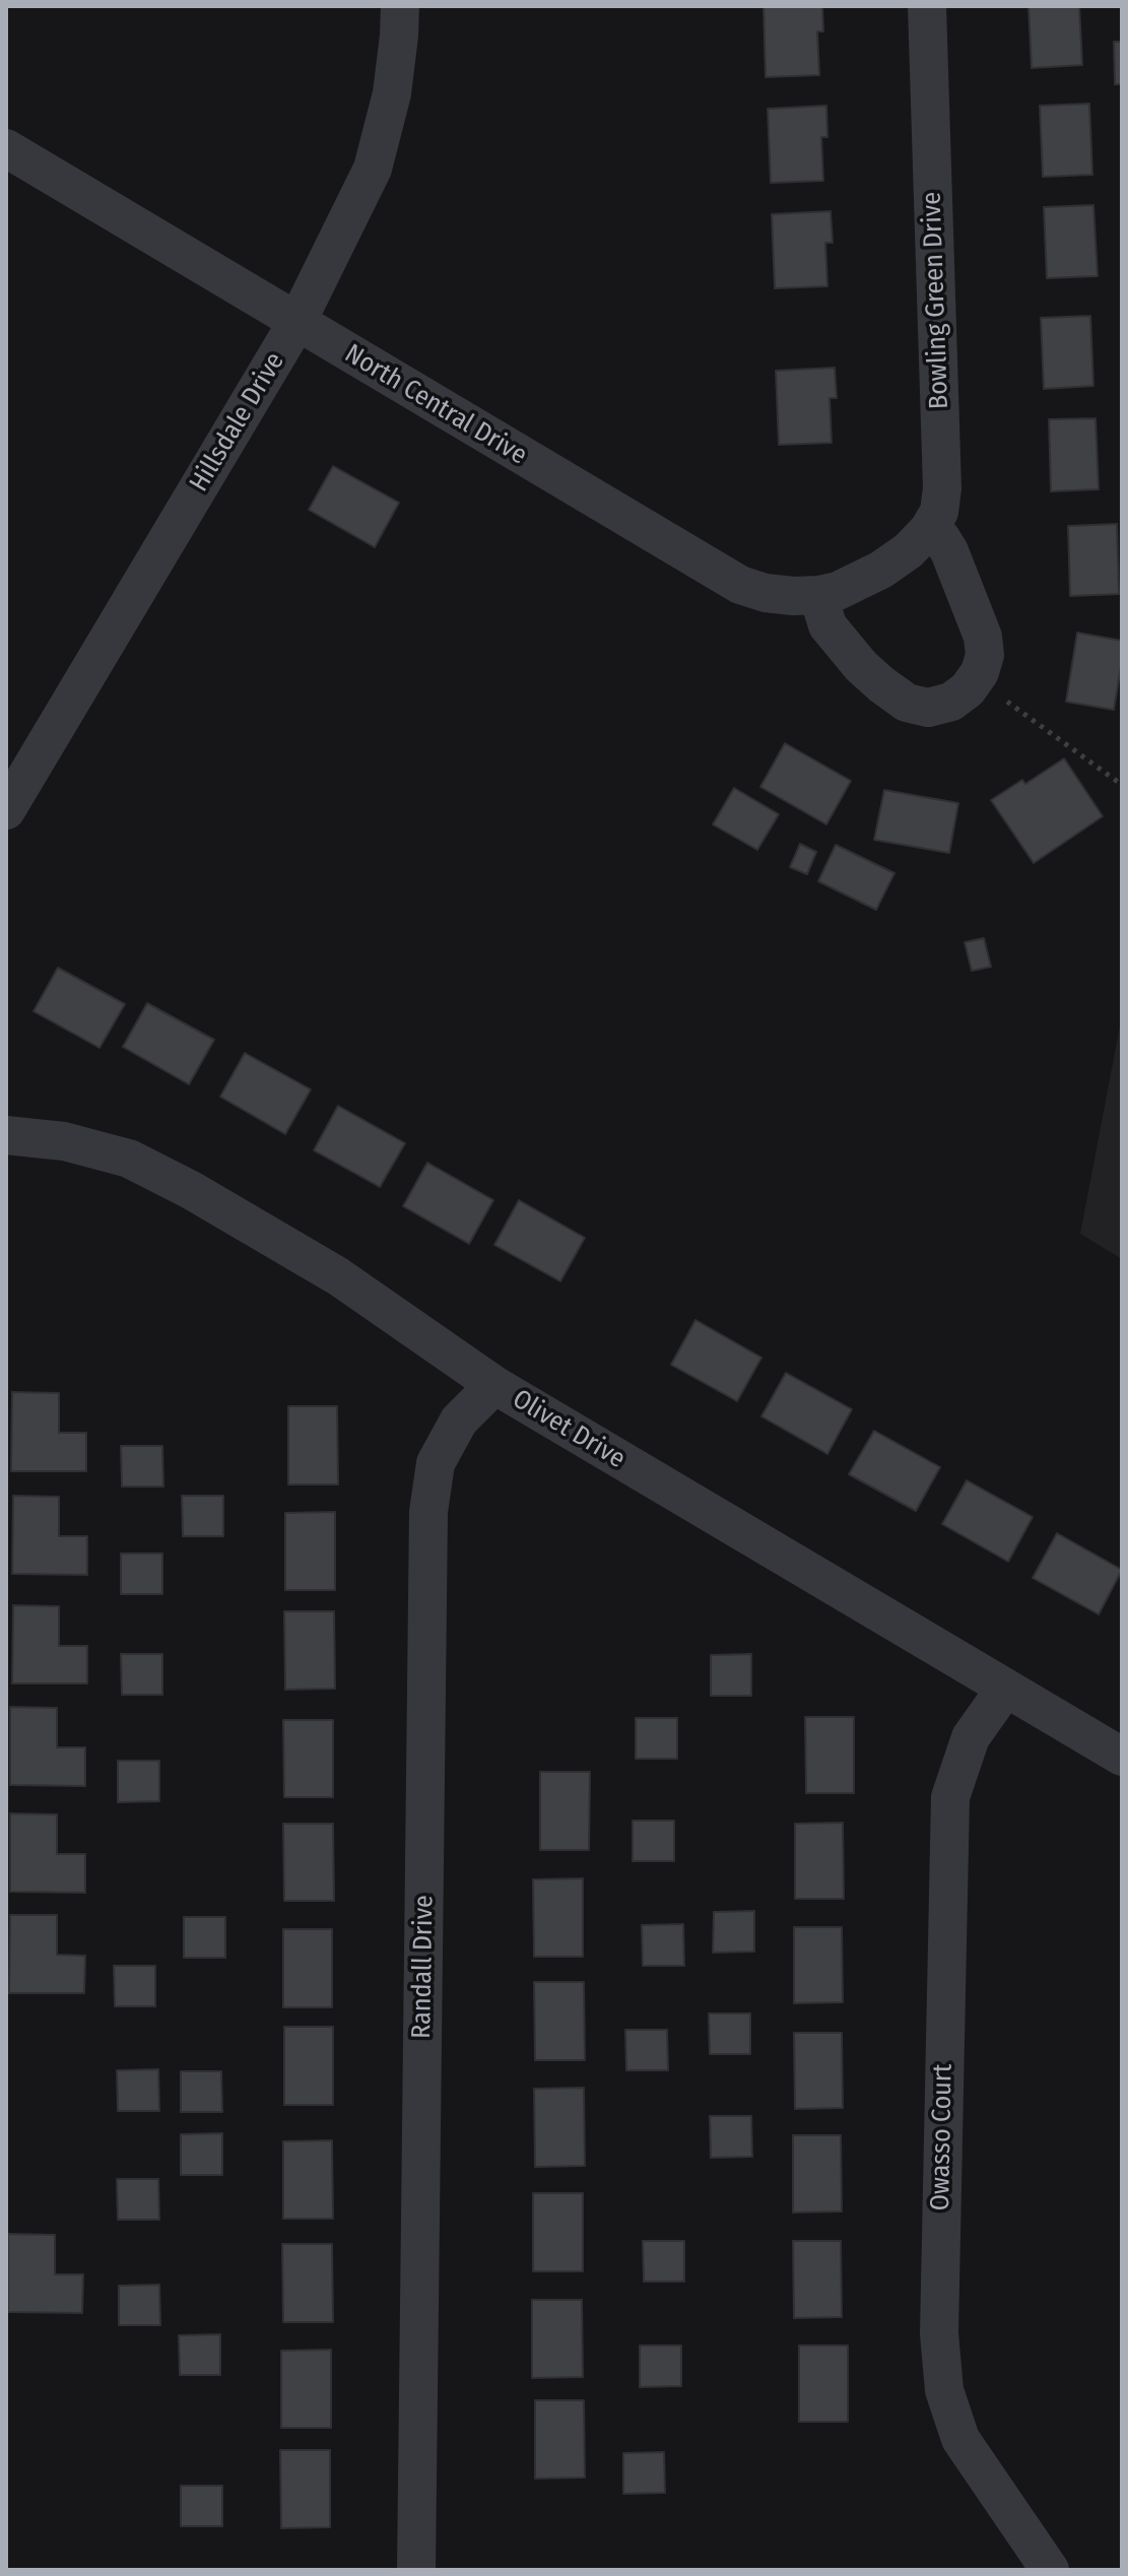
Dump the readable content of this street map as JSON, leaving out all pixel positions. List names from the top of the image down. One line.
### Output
{"streets":{"street":["Bowling Green Drive","North Central Drive","Hillsdale Drive","Olivet Drive","Randall Drive","Owasso Court"]},"crossings":[["Bowling Green Drive","North Central Drive"],["North Central Drive","Hillsdale Drive"],["Olivet Drive","Randall Drive"],["Olivet Drive","Owasso Court"]]}
